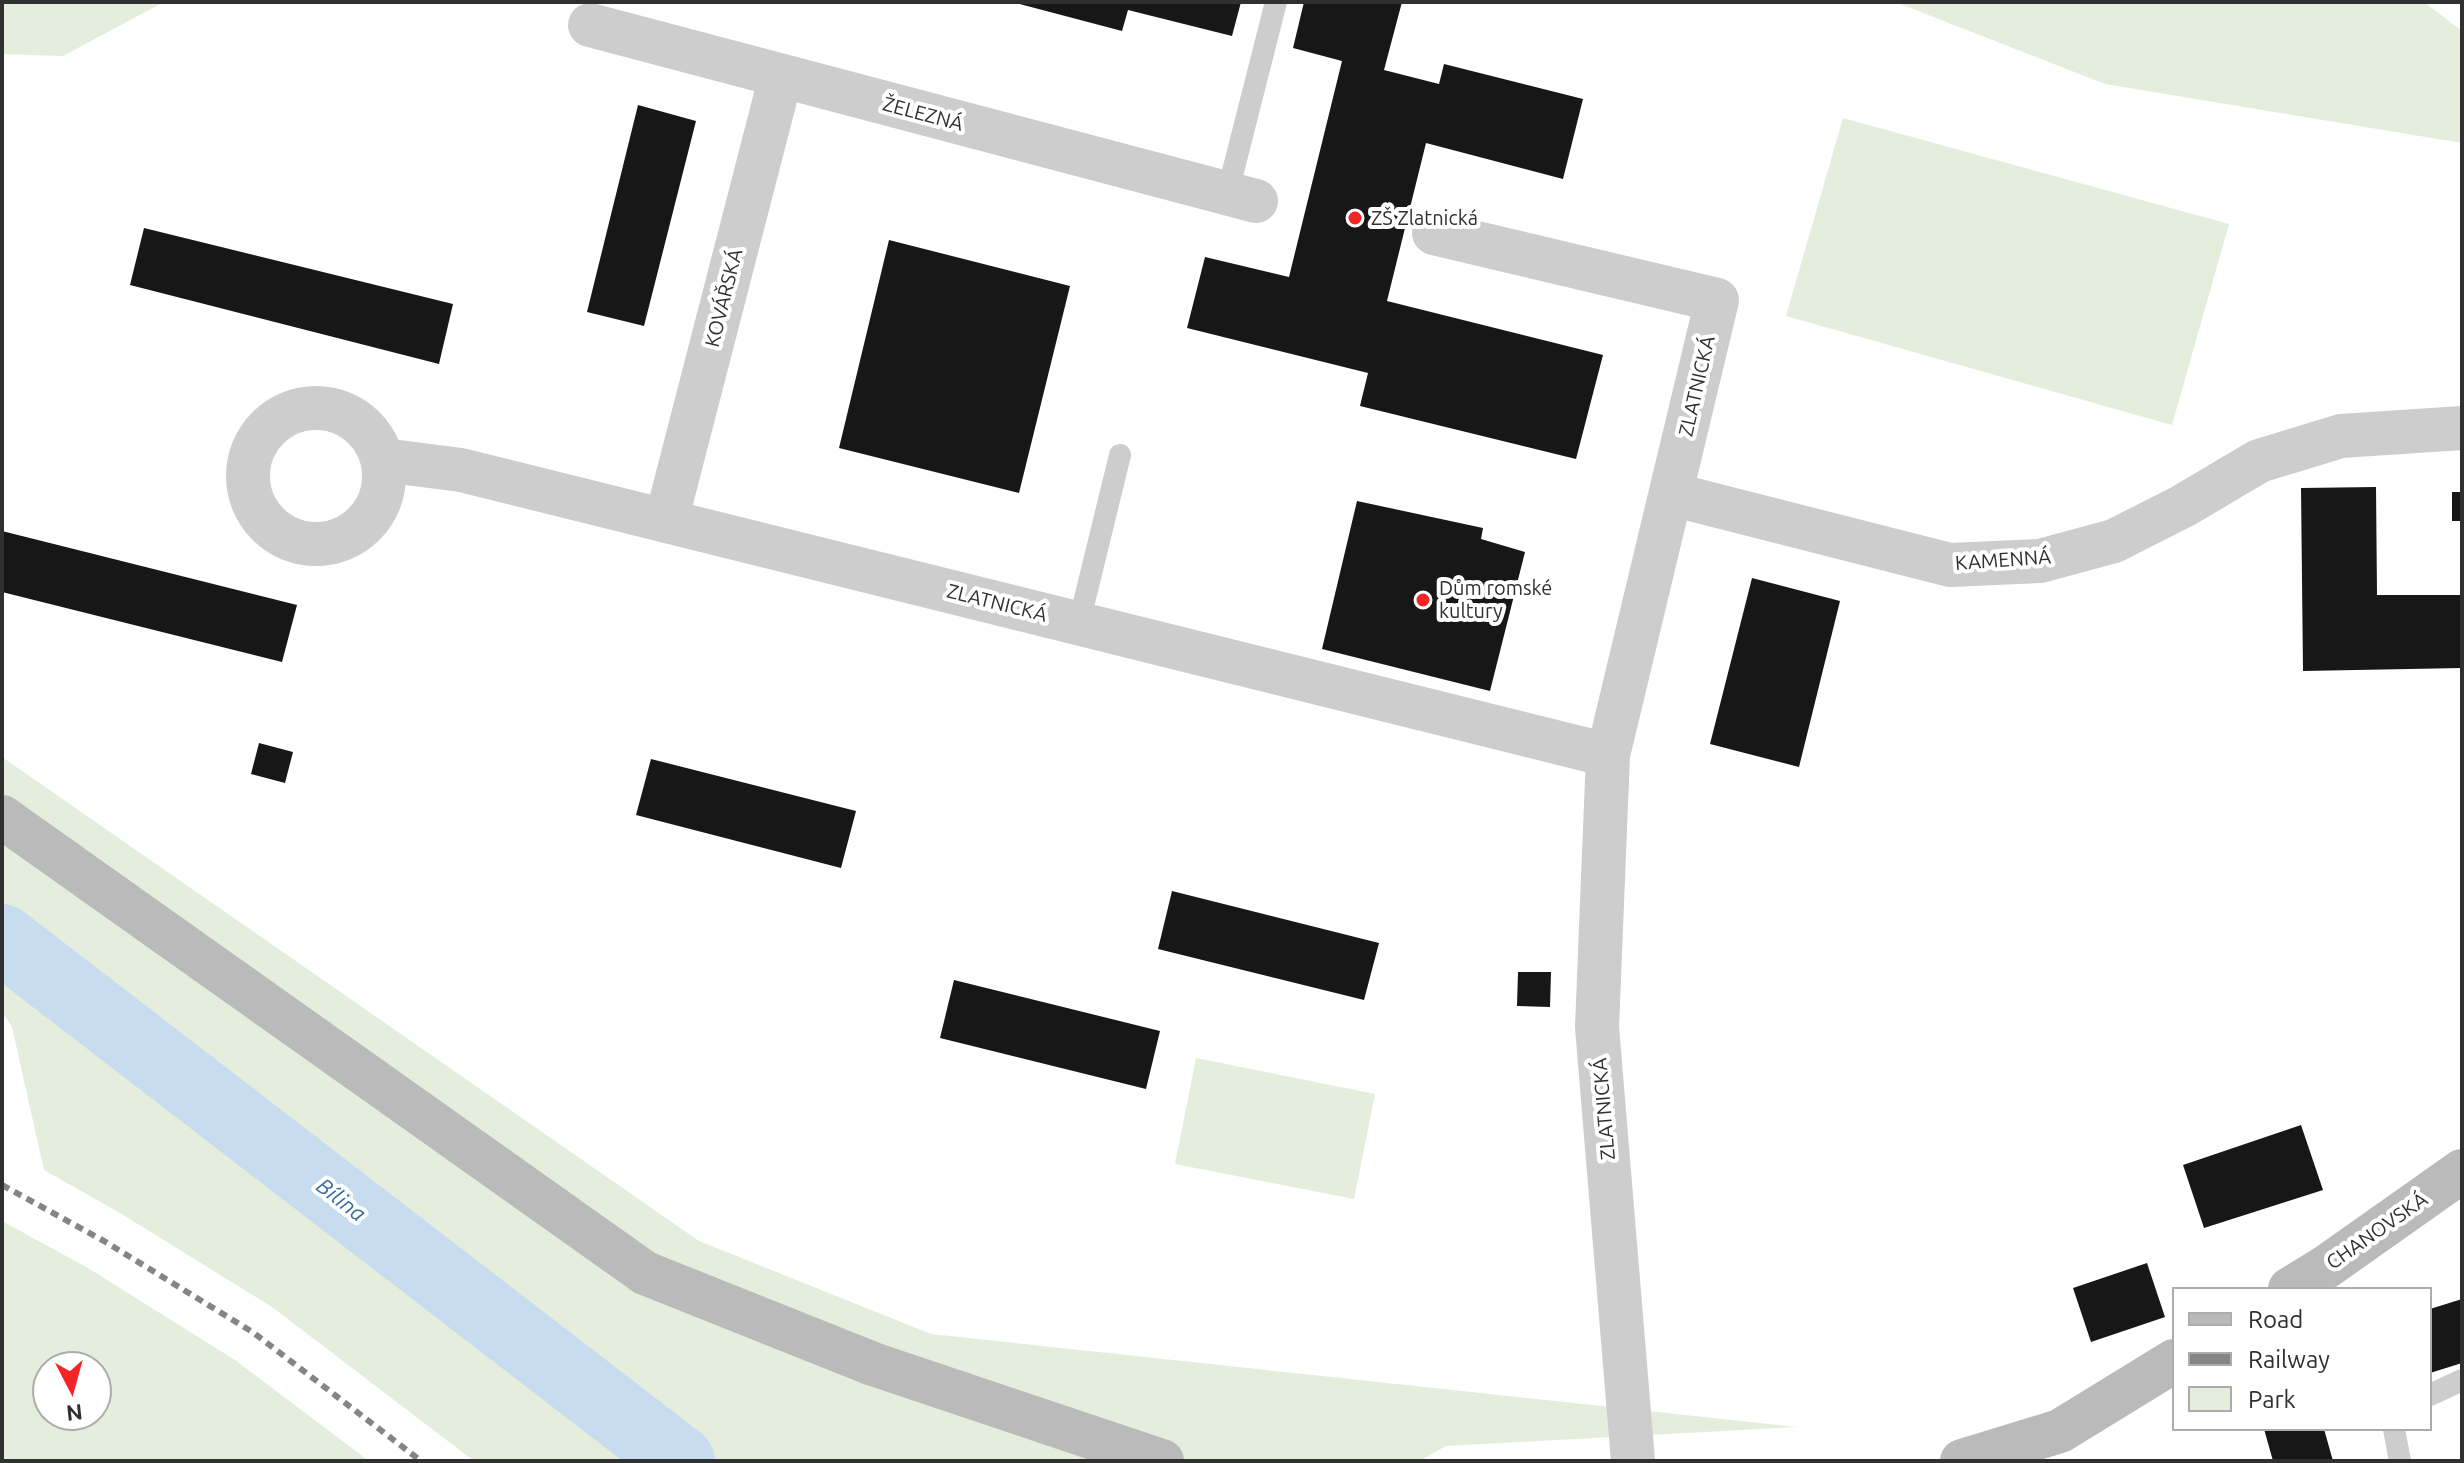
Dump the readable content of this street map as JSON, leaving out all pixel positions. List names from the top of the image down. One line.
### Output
{"streets":{"street":["ŽELEZNÁ","KOVÁŘSKÁ","ZLATNICKÁ","KAMENNÁ","CHANOVSKÁ"]},"crossings":[["ŽELEZNÁ","KOVÁŘSKÁ"],["KOVÁŘSKÁ","ZLATNICKÁ"],["ZLATNICKÁ","KAMENNÁ"]],"water":["Bílina"],"places":["ZŠ Zlatnická","Dům romské kultury"],"legend":["Road","Railway","Park"],"north":"bottom"}
